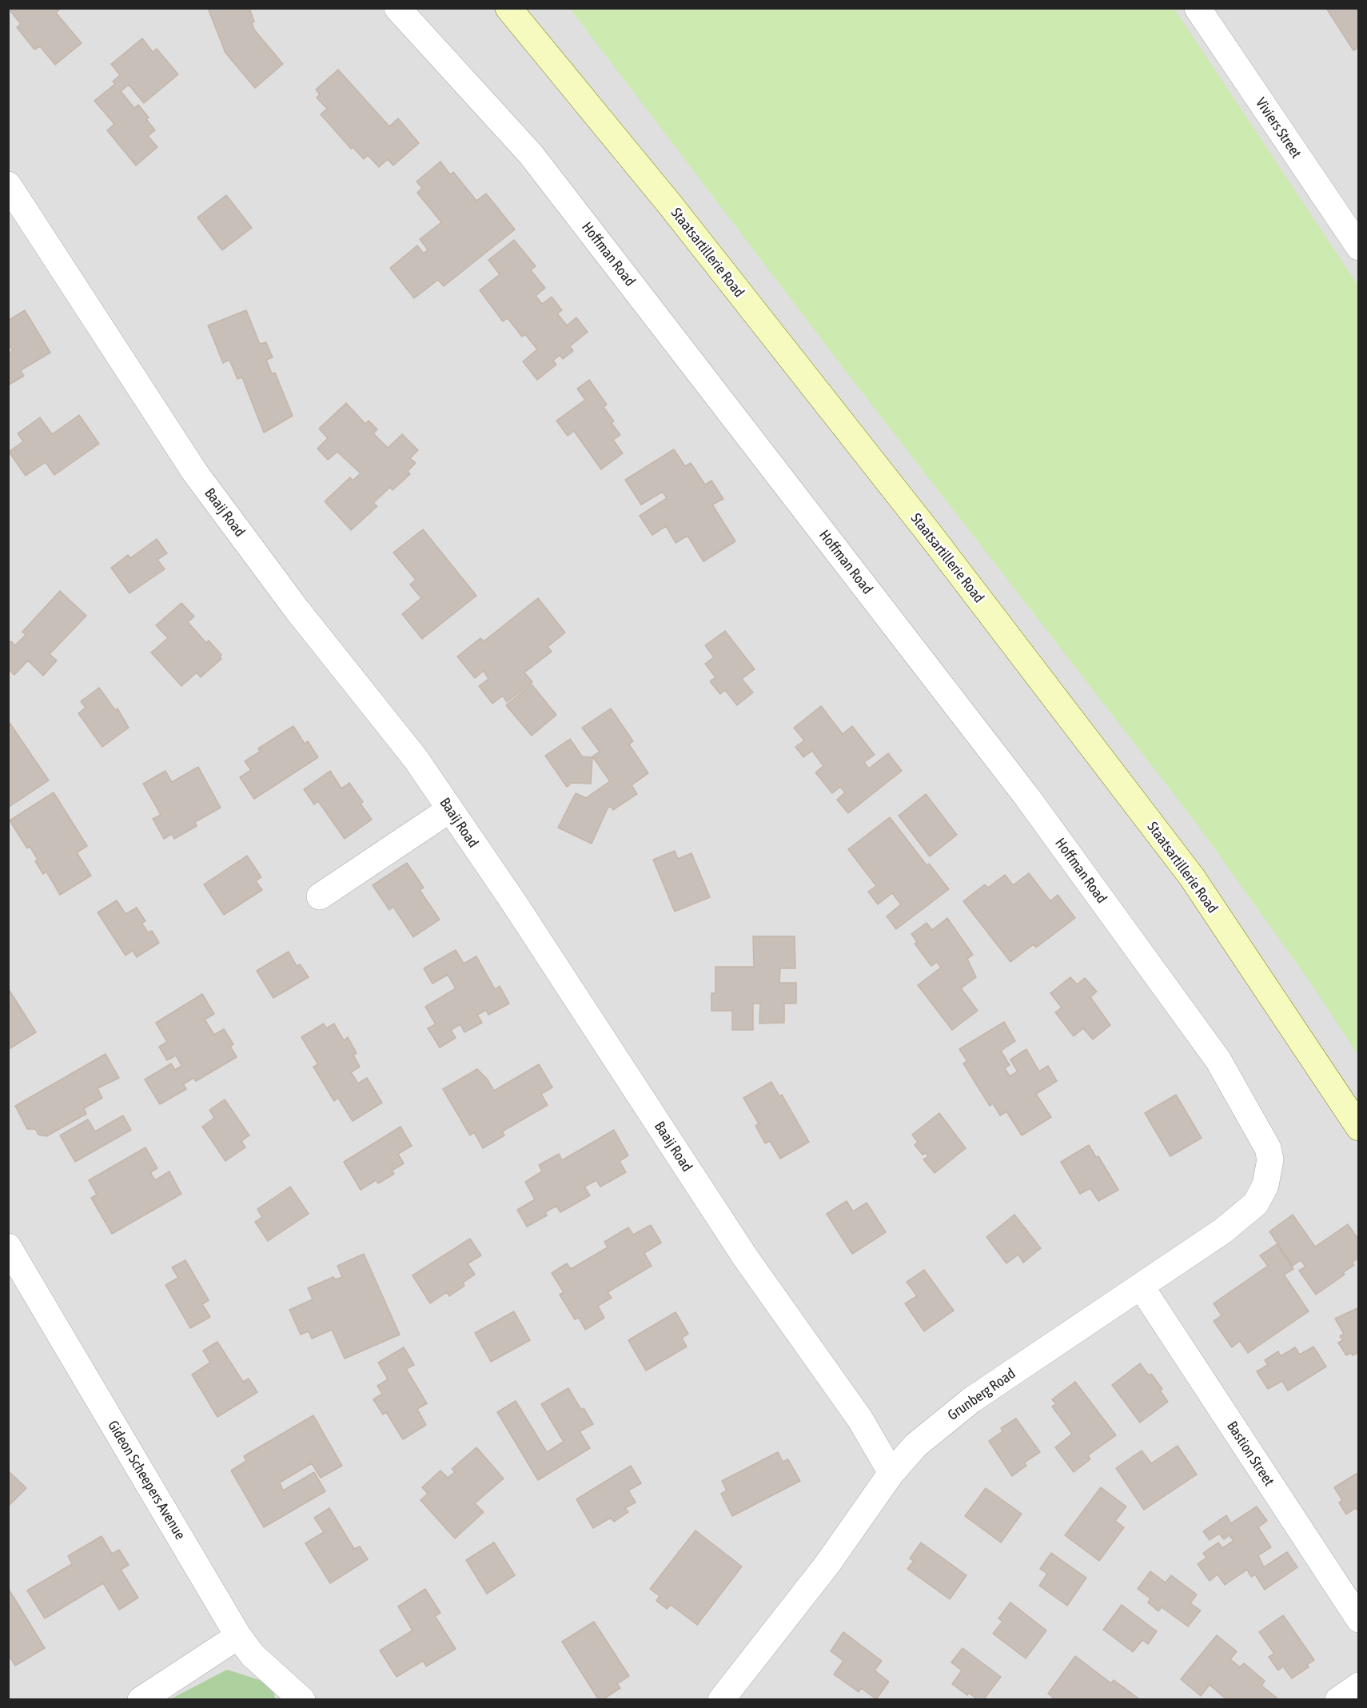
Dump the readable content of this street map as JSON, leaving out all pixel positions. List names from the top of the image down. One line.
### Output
{"streets":{"street":["Viviers Street","Staatsartillerie Road","Hoffman Road","Baaij Road","Grunberg Road","Bastion Street","Gideon Scheepers Avenue"]},"crossings":[["Hoffman Road","Grunberg Road"],["Baaij Road","Grunberg Road"],["Grunberg Road","Bastion Street"]]}
